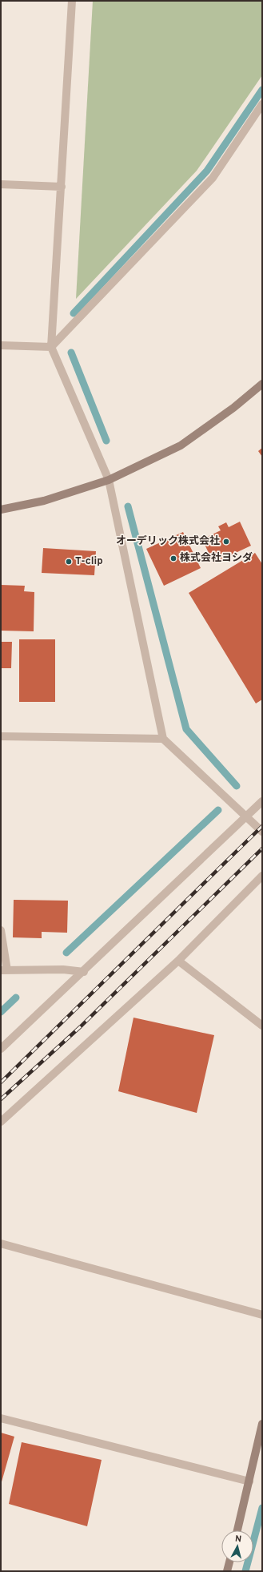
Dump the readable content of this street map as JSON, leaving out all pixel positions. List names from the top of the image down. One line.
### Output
{"places":["オーデリック株式会社","株式会社ヨシダ","T-clip"],"north":"top"}
